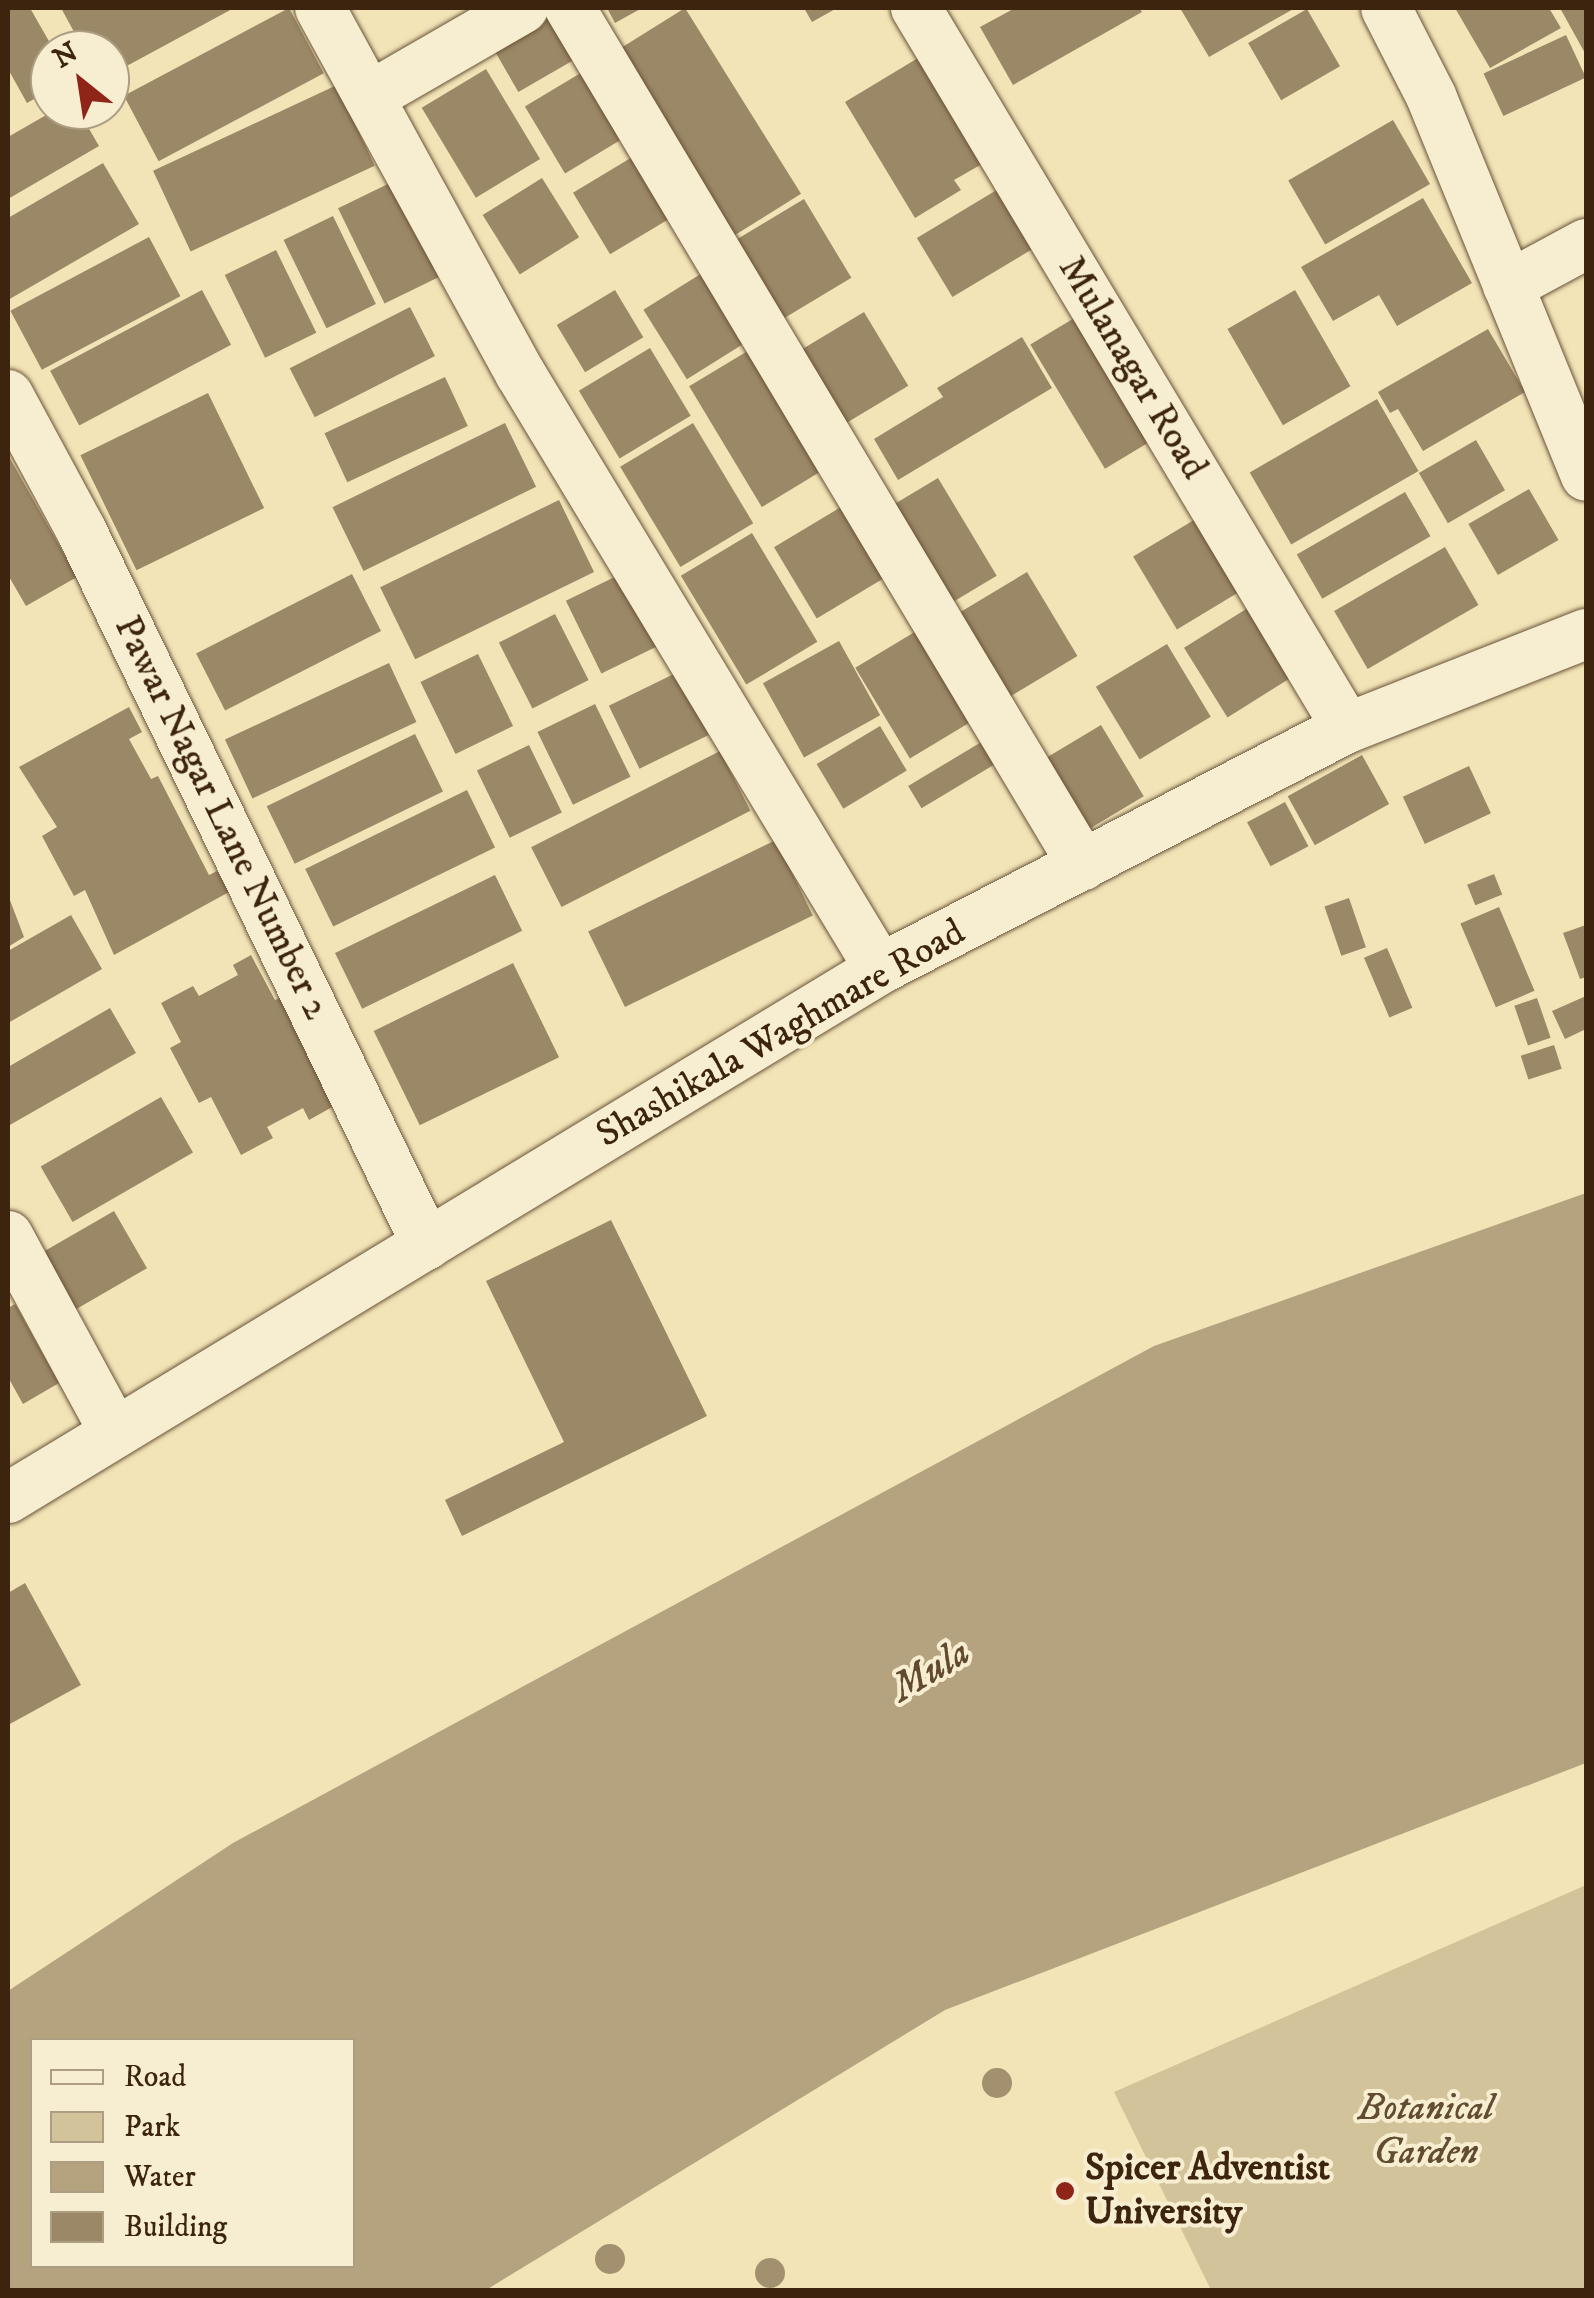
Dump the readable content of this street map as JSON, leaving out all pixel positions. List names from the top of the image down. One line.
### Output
{"streets":{"street":["Mulanagar Road","Pawar Nagar Lane Number 2","Shashikala Waghmare Road"]},"crossings":[["Mulanagar Road","Shashikala Waghmare Road"],["Pawar Nagar Lane Number 2","Shashikala Waghmare Road"]],"water":["Mula"],"parks":["Botanical Garden"],"places":["Spicer Adventist University"],"legend":["Road","Park","Water","Building"],"north":"top left"}
